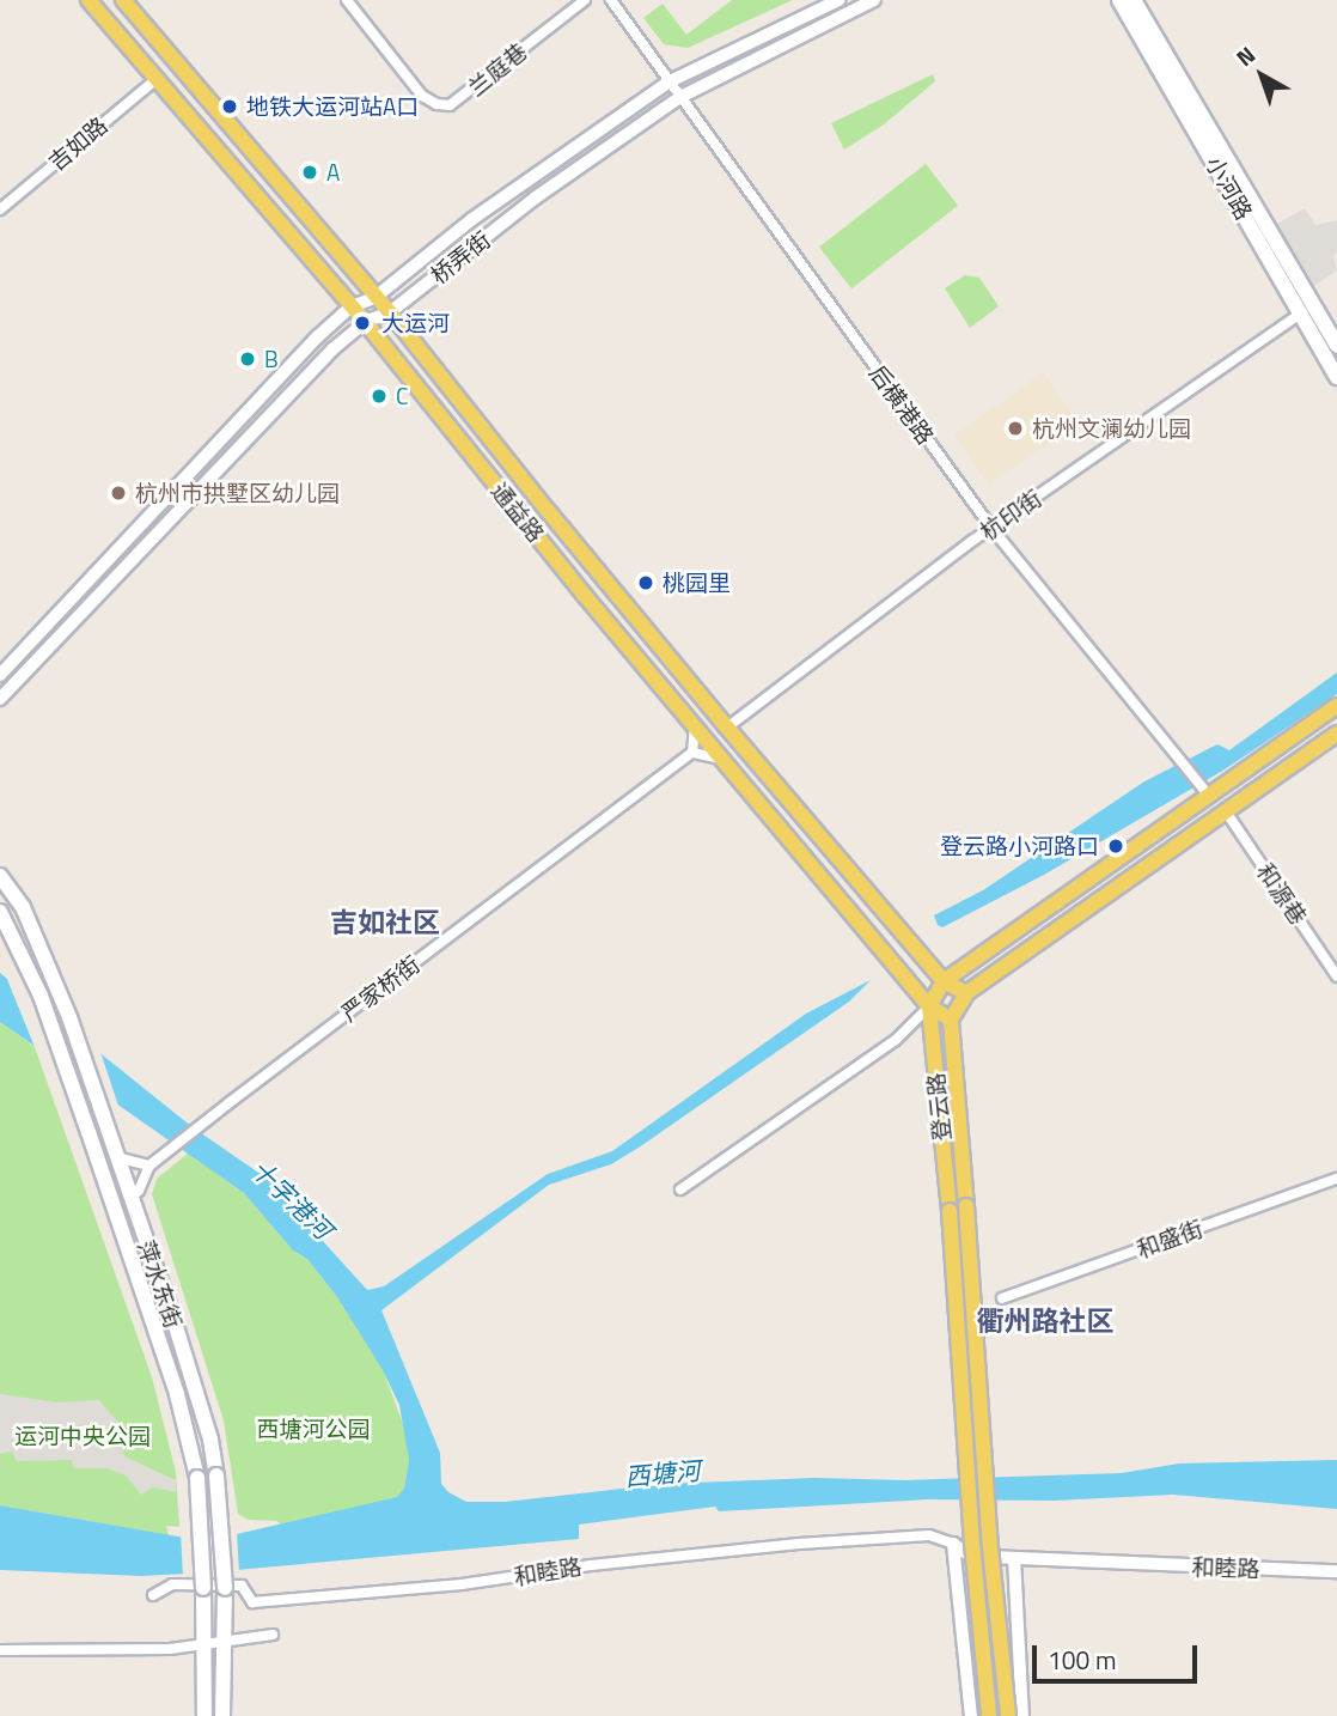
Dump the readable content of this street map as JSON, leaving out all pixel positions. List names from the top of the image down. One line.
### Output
{"streets":{"main road":["小河路","通益路","登云路","萍水东街"],"street":["兰庭巷","吉如路","桥弄街","后横港路","杭印街","和源巷","严家桥街","和盛街","和睦路"]},"crossings":[["吉如路","通益路"],["小河路","杭印街"],["桥弄街","后横港路"],["桥弄街","通益路"],["后横港路","杭印街"],["通益路","杭印街"],["通益路","登云路"],["严家桥街","萍水东街"]],"districts":["吉如社区","衢州路社区"],"water":["十字港河","西塘河"],"parks":["西塘河公园","运河中央公园"],"places":["地铁大运河站A口","A","大运河","B","C","杭州文澜幼儿园","杭州市拱墅区幼儿园","桃园里","登云路小河路口"],"scale_bar":"100 m","north":"top left"}
